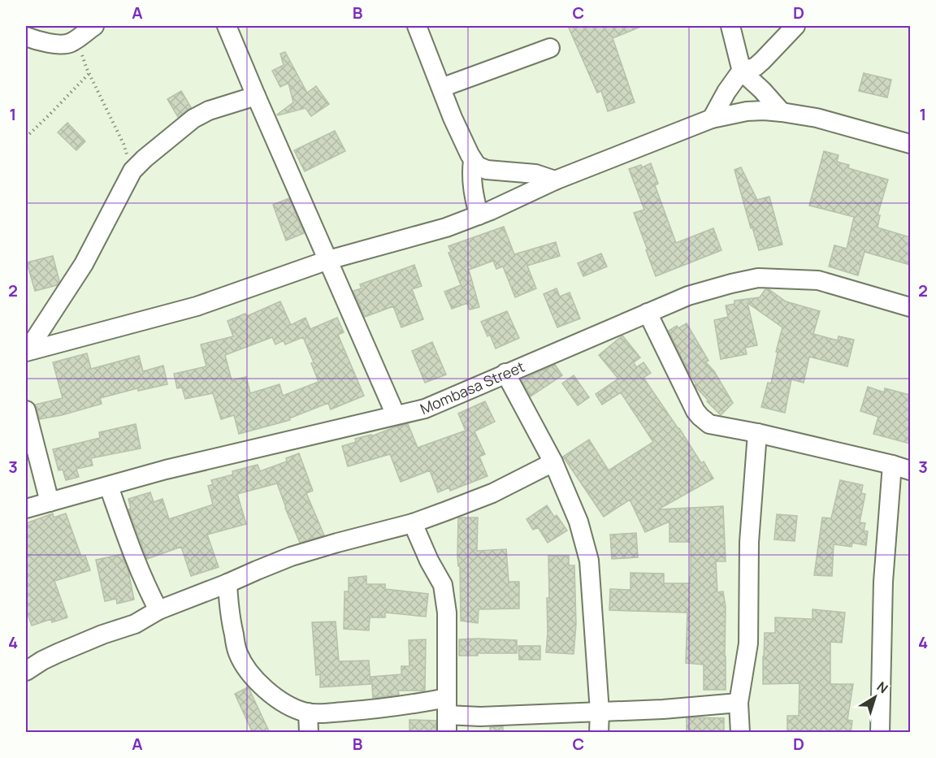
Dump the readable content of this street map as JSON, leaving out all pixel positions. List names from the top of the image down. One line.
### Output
{"streets":{"street":["Mombasa Street"]},"north":"top right","grid":{"columns":["A","B","C","D"],"rows":["1","2","3","4"]}}
